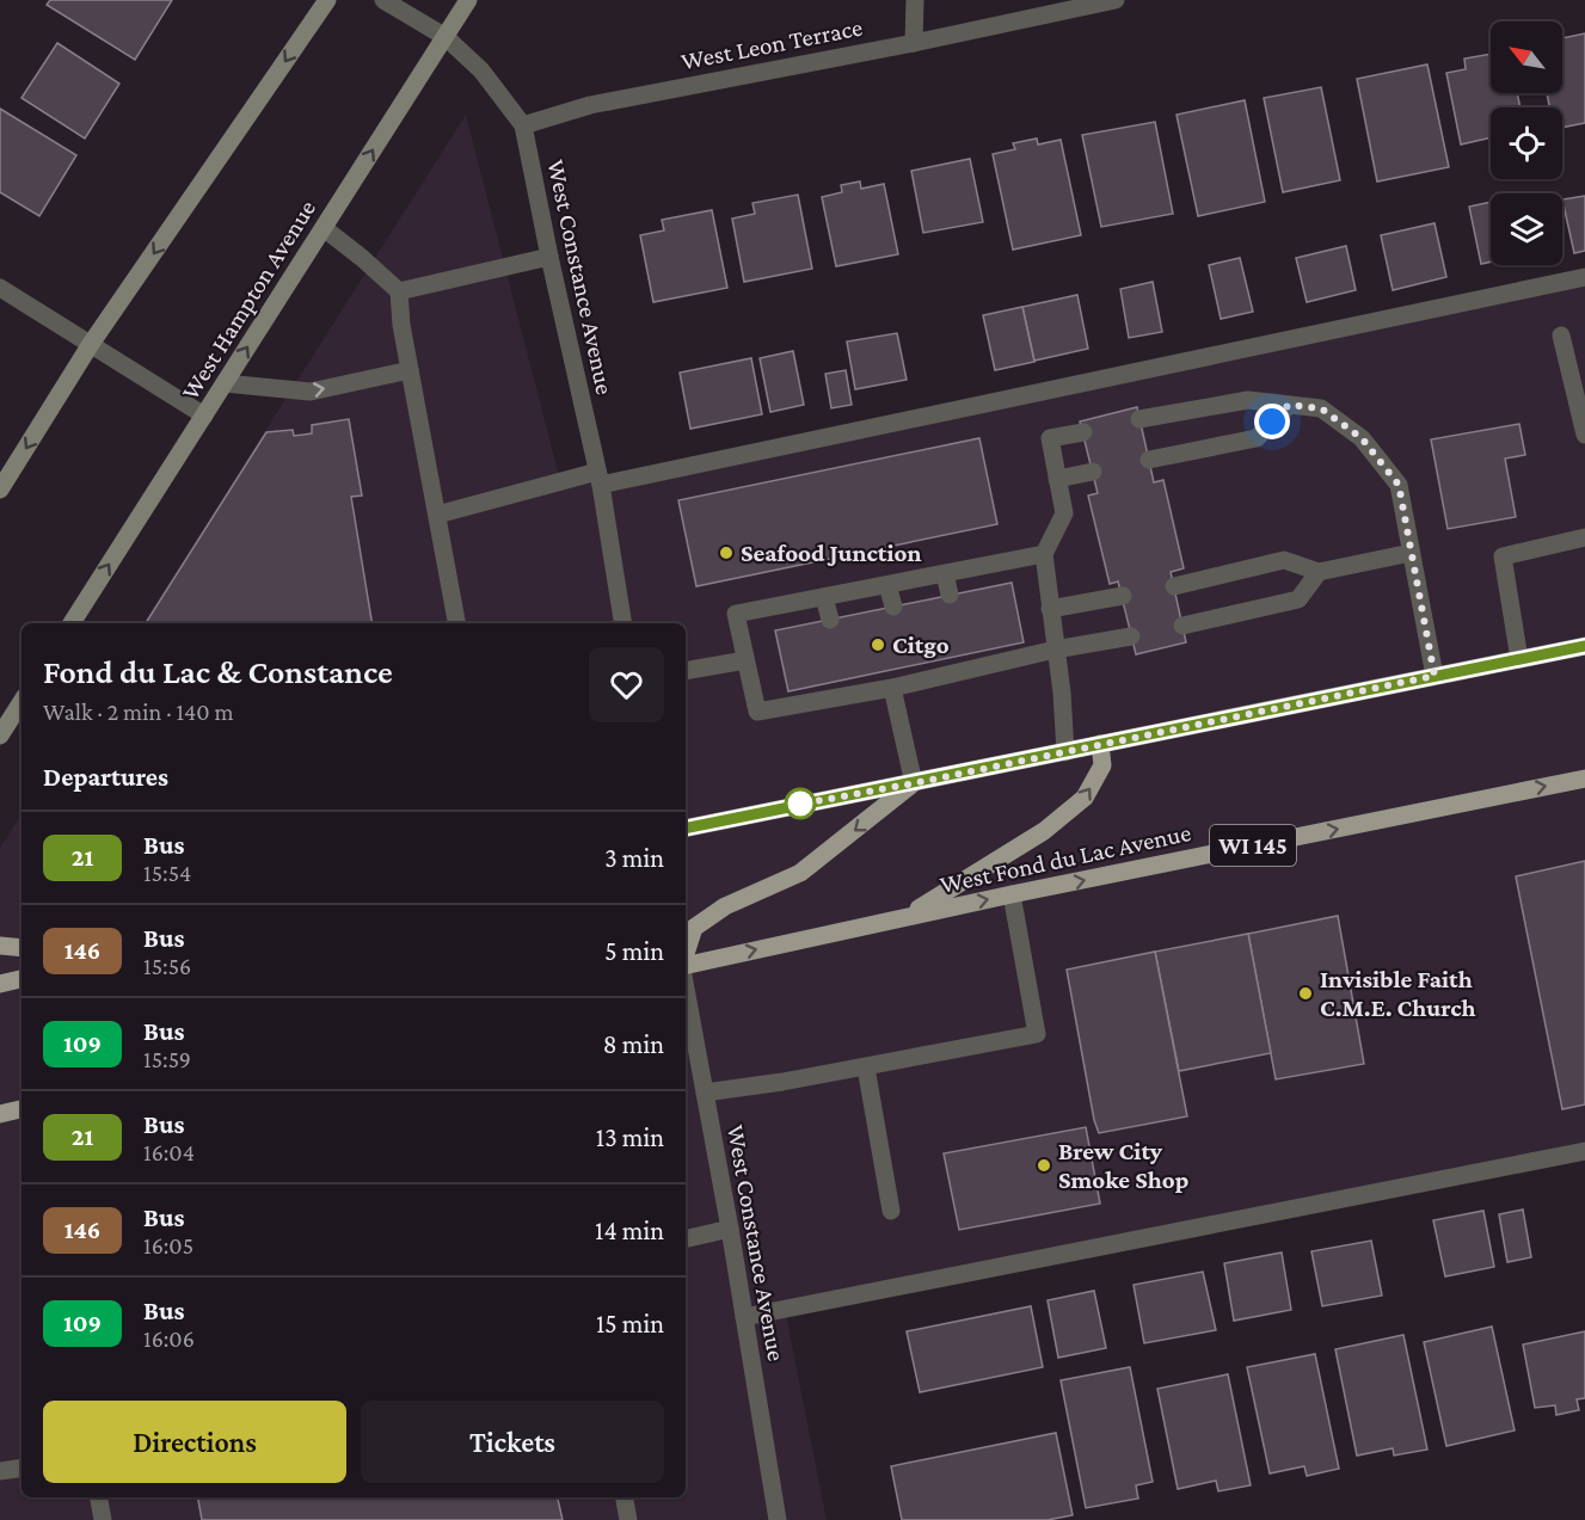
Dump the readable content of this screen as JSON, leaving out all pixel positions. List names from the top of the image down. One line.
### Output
{"streets":{"main road":["West Hampton Avenue","WI 145","West Fond du Lac Avenue"],"street":["West Leon Terrace","West Constance Avenue"]},"crossings":[["West Leon Terrace","West Constance Avenue"],["West Constance Avenue","West Hampton Avenue"]],"places":["Seafood Junction","Citgo","Invisible Faith C.M.E. Church","Brew City Smoke Shop"],"lines":["bus line 21"],"north":"top left","page":{"heading":[["Fond du Lac & Constance","Walk · 2 min · 140 m"],"Departures"],"list":[{"mark":"21","name":"Bus","note":"15:54","value":"3 min"},{"mark":"146","name":"Bus","note":"15:56","value":"5 min"},{"mark":"109","name":"Bus","note":"15:59","value":"8 min"},{"mark":"21","name":"Bus","note":"16:04","value":"13 min"},{"mark":"146","name":"Bus","note":"16:05","value":"14 min"},{"mark":"109","name":"Bus","note":"16:06","value":"15 min"}],"buttons":["Directions","Tickets"]}}
